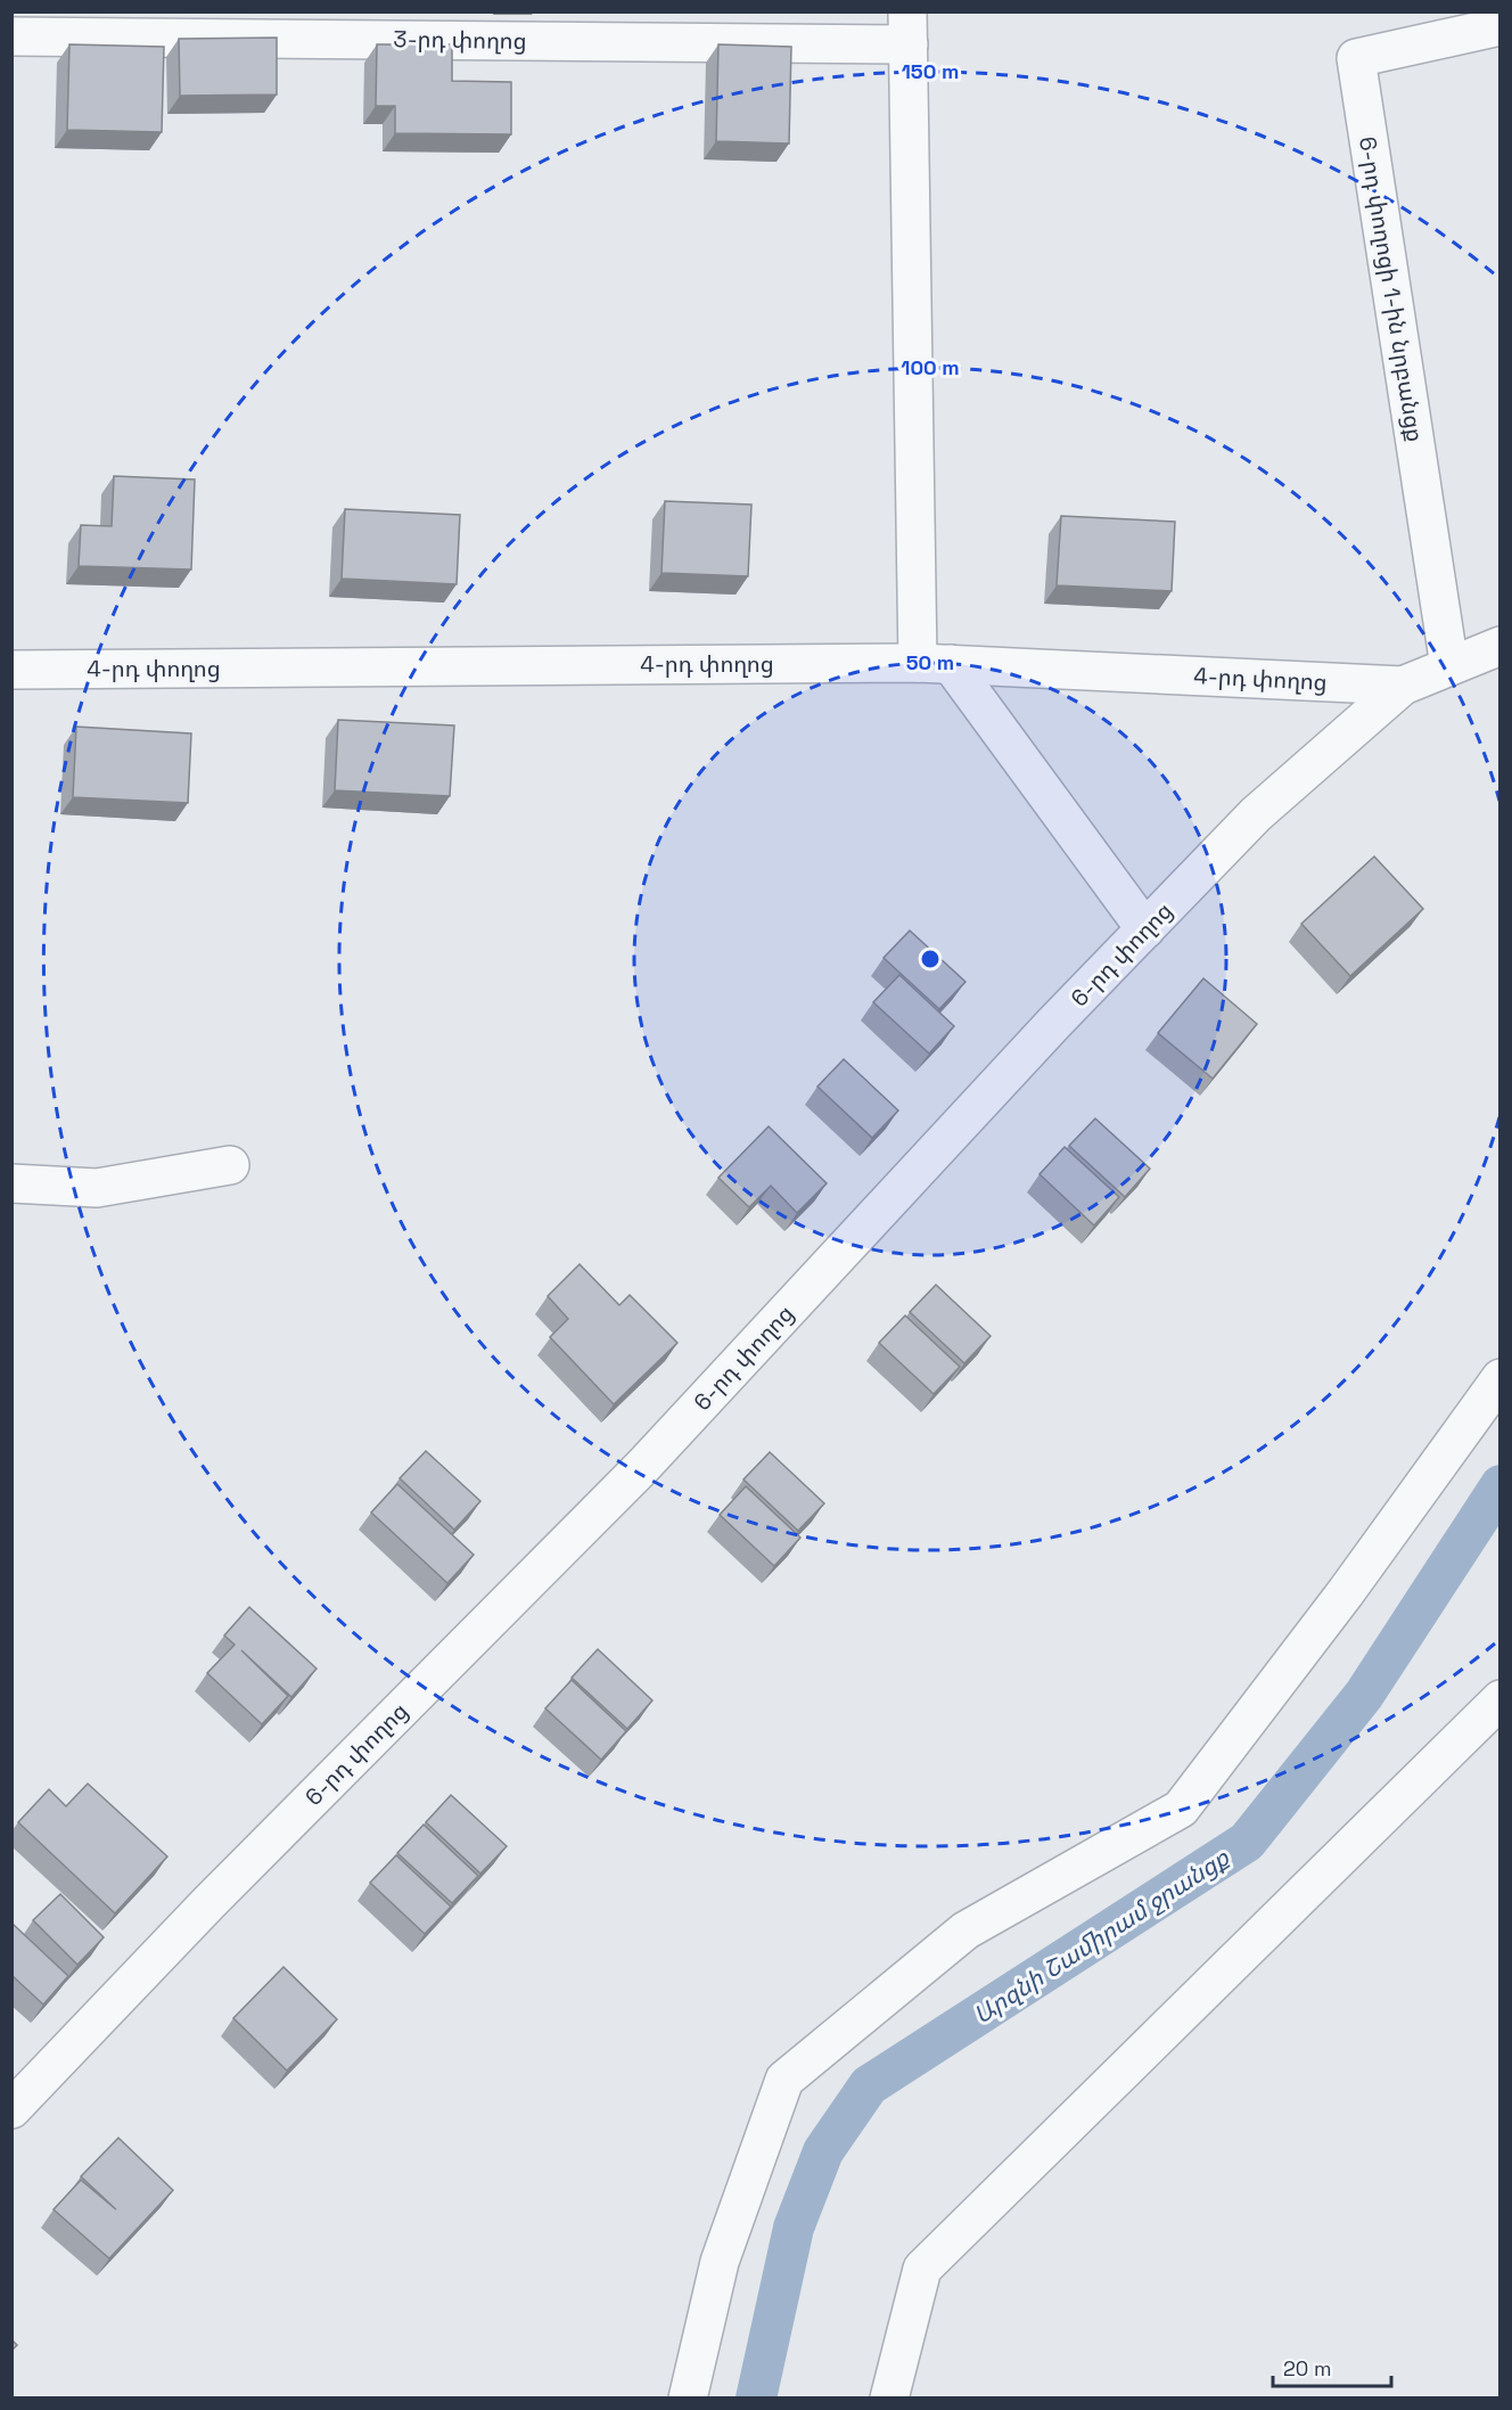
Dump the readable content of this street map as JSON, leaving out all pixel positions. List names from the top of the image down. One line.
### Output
{"streets":{"street":["3-րդ փողոց","6-րդ փողոցի 1-ին նրբանցք","4-րդ փողոց","6-րդ փողոց"]},"crossings":[["6-րդ փողոցի 1-ին նրբանցք","6-րդ փողոց"],["4-րդ փողոց","6-րդ փողոց"]],"water":["Արզնի Շամիրամ ջրանցք"],"scale_bar":"20 m","rings":["150 m","100 m","50 m"]}
